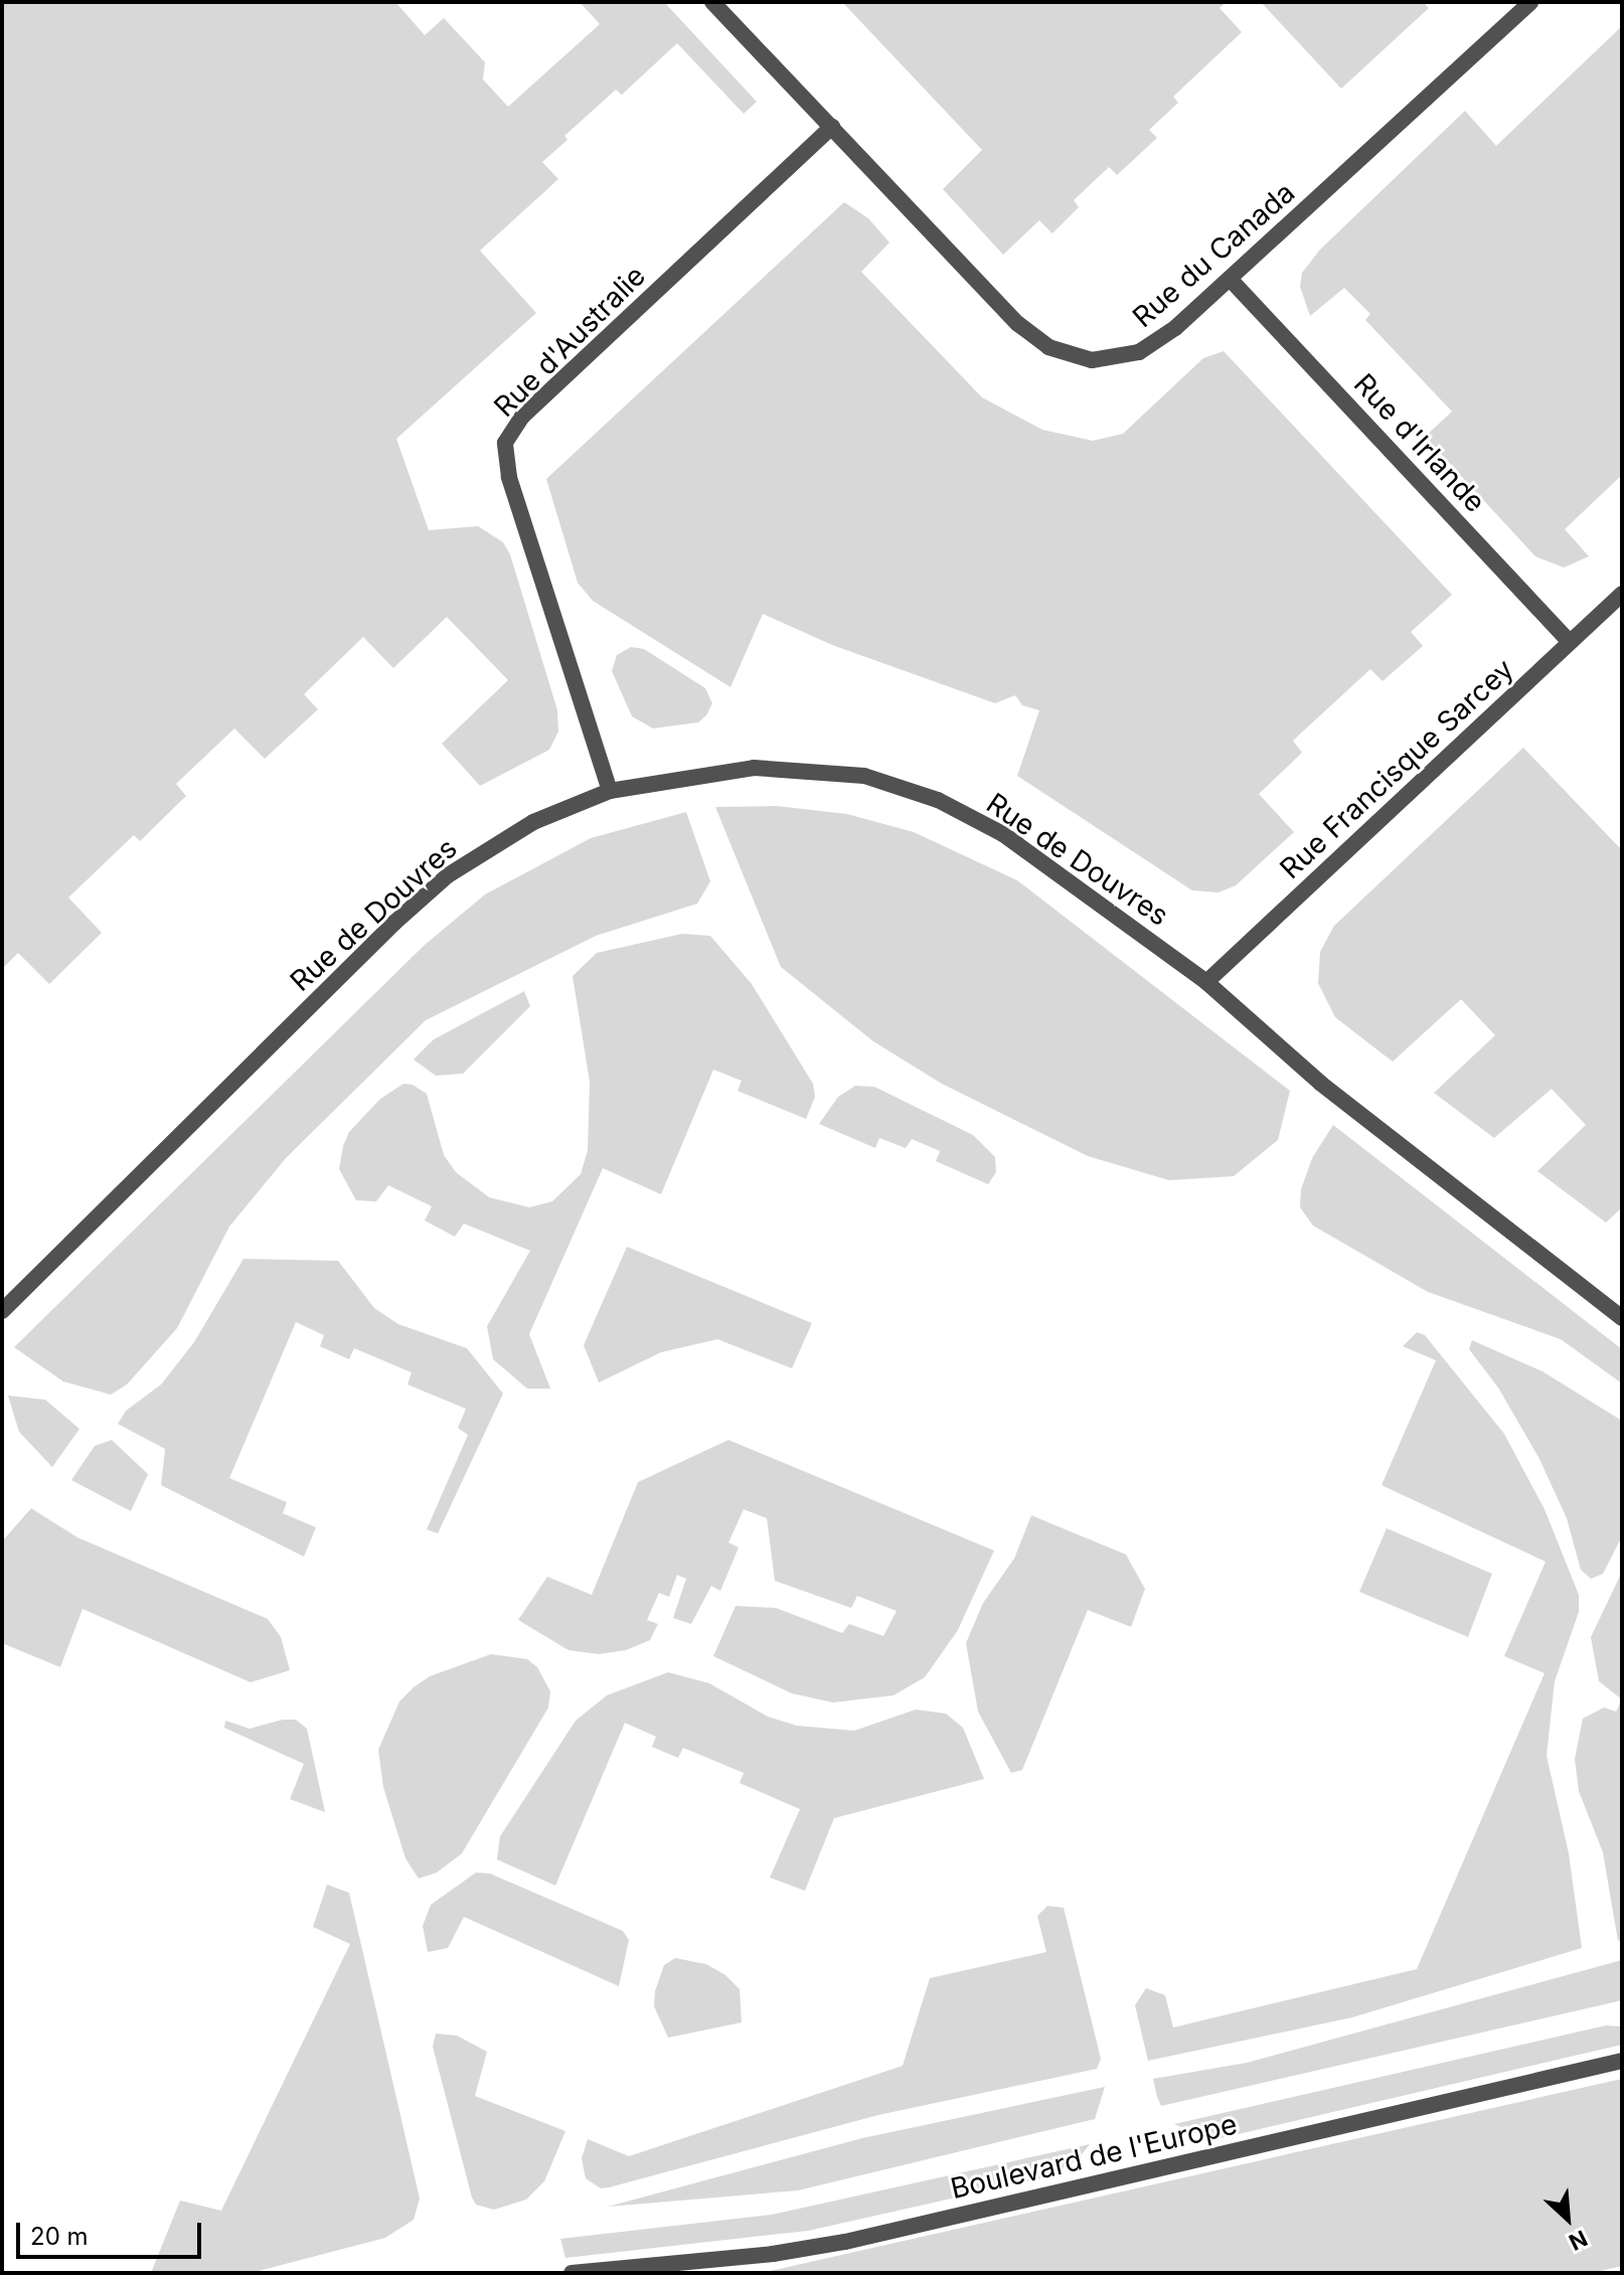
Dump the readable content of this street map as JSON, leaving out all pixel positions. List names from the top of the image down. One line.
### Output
{"streets":{"street":["Rue du Canada","Rue d'Australie","Rue d'Irlande","Rue Francisque Sarcey","Rue de Douvres","Boulevard de l'Europe"]},"crossings":[["Rue du Canada","Rue d'Australie"],["Rue du Canada","Rue d'Irlande"],["Rue d'Australie","Rue de Douvres"],["Rue d'Irlande","Rue Francisque Sarcey"],["Rue Francisque Sarcey","Rue de Douvres"]],"scale_bar":"20 m","north":"bottom right"}
